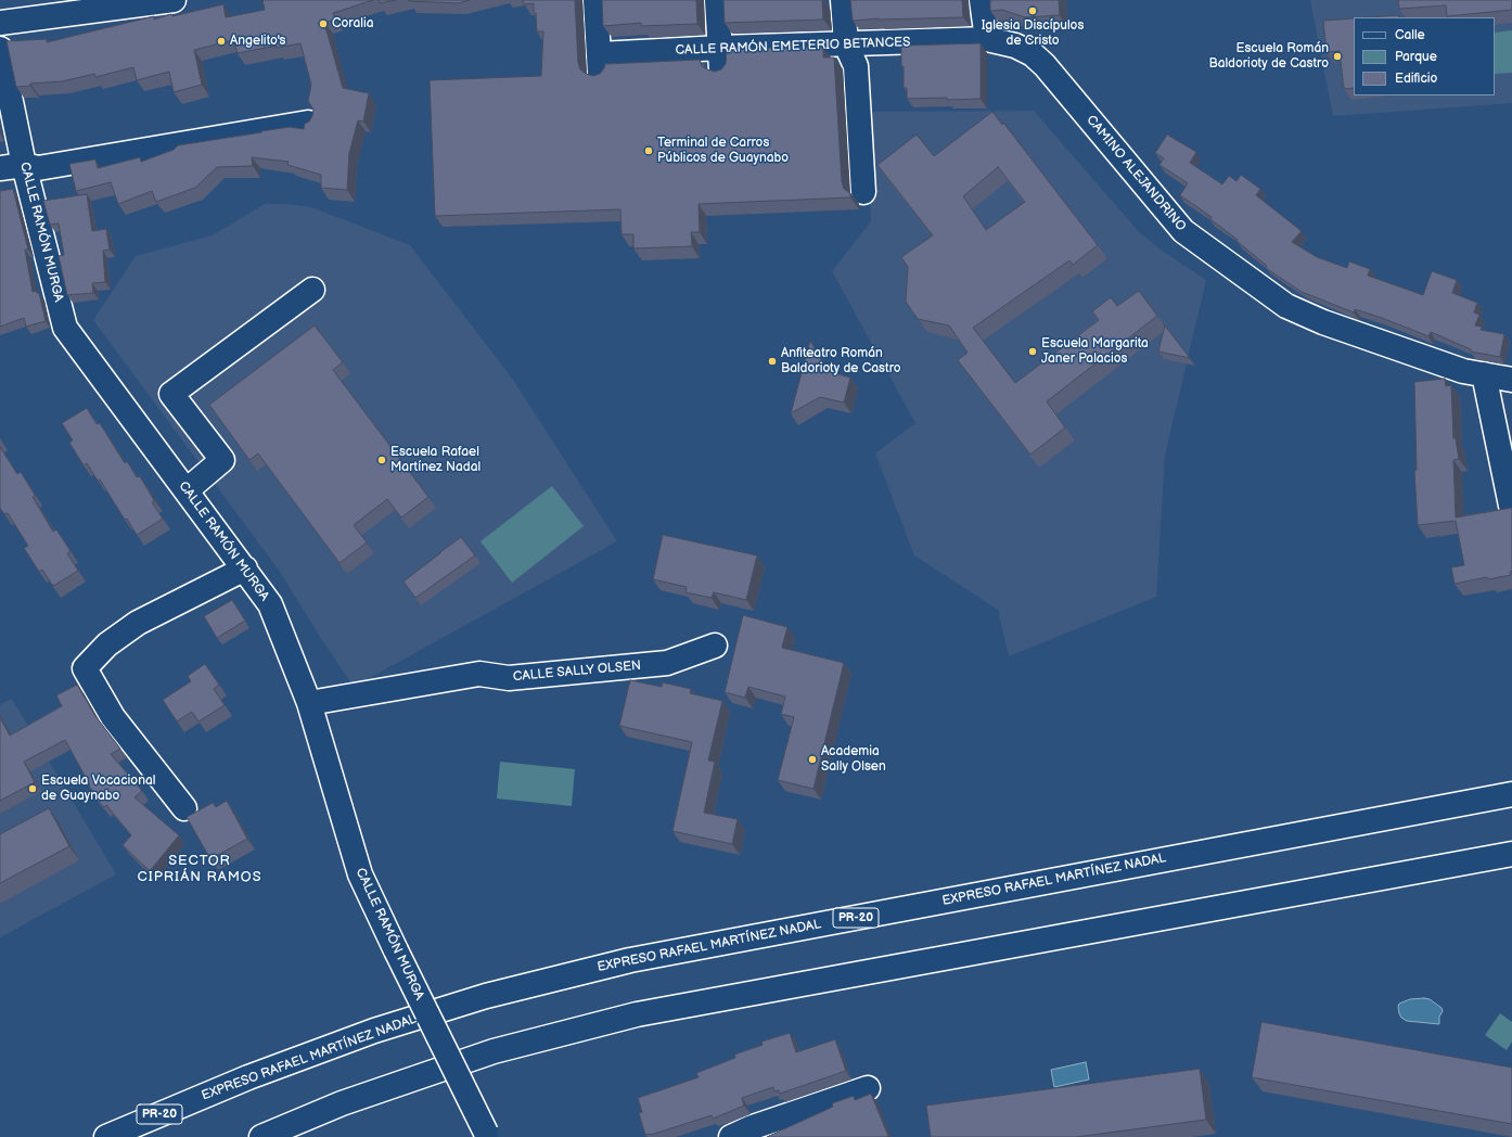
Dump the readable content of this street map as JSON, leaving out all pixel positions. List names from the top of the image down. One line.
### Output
{"streets":{"main road":["CALLE RAMÓN EMETERIO BETANCES","CAMINO ALEJANDRINO","CALLE RAMÓN MURGA","CALLE SALLY OLSEN","EXPRESO RAFAEL MARTÍNEZ NADAL","PR-20"]},"crossings":[["CALLE RAMÓN EMETERIO BETANCES","CAMINO ALEJANDRINO"],["CALLE RAMÓN MURGA","CALLE SALLY OLSEN"]],"districts":["SECTOR CIPRIÁN RAMOS"],"places":["Iglesia Discípulos de Cristo","Coralia","Angelito's","Escuela Román Baldorioty de Castro","Terminal de Carros Públicos de Guaynabo","Escuela Margarita Janer Palacios","Anfiteatro Román Baldorioty de Castro","Escuela Rafael Martínez Nadal","Academia Sally Olsen","Escuela Vocacional de Guaynabo"],"legend":["Calle","Parque","Edificio"]}
